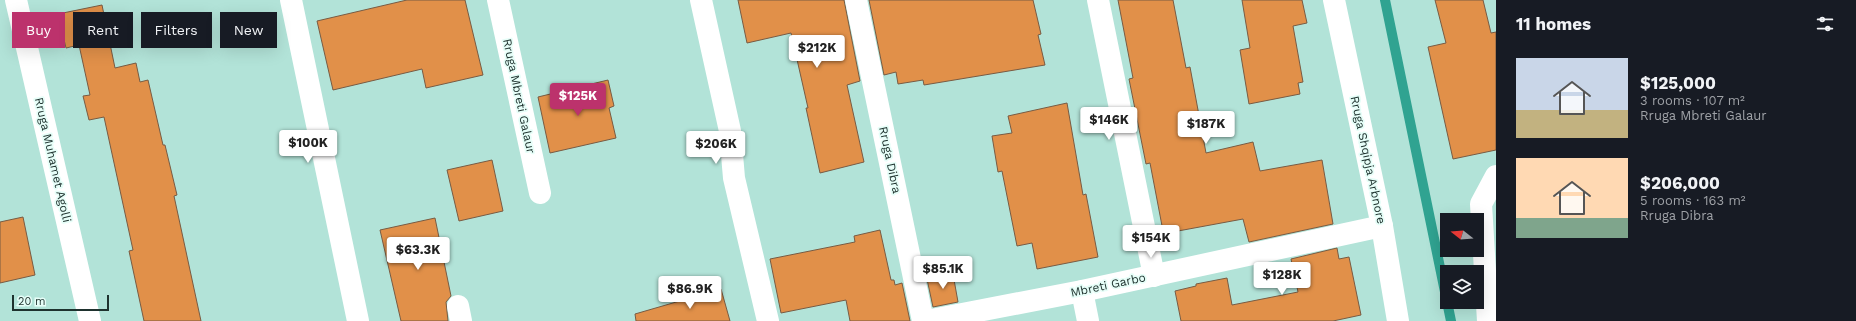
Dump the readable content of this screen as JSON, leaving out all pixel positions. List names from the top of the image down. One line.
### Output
{"streets":{"street":["Rruga Mbreti Galaur","Rruga Muhamet Agolli","Rruga Dibra","Rruga Shqipja Arbnore","Mbreti Garbo"]},"crossings":[["Rruga Shqipja Arbnore","Mbreti Garbo"]],"scale_bar":"20 m","north":"left","page":{"heading":"11 homes","chip":["Buy","Rent","Filters","New"],"price":["$212K","$125K","$146K","$187K","$100K","$206K","$154K","$63.3K","$85.1K","$128K","$86.9K"],"list":[{"name":"$125,000","note":"3 rooms · 107 m² · Rruga Mbreti Galaur"},{"name":"$206,000","note":"5 rooms · 163 m² · Rruga Dibra"}],"scale":"20 m"}}
